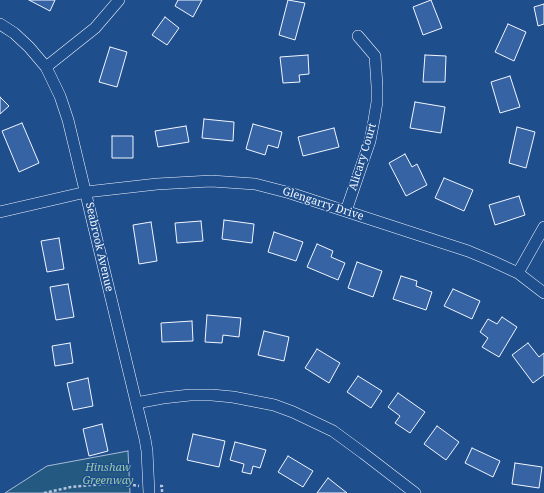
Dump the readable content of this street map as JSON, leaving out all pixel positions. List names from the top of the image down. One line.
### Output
{"streets":{"street":["Alicary Court","Glengarry Drive","Seabrook Avenue"]},"crossings":[["Alicary Court","Glengarry Drive"],["Glengarry Drive","Seabrook Avenue"]],"parks":["Hinshaw Greenway"]}
